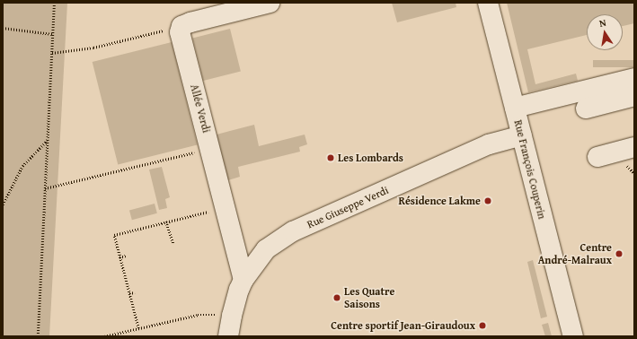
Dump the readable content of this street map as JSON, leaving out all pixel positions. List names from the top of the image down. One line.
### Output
{"streets":{"street":["Allée Verdi","Rue François Couperin","Rue Giuseppe Verdi"]},"crossings":[["Allée Verdi","Rue Giuseppe Verdi"],["Rue François Couperin","Rue Giuseppe Verdi"]],"places":["Les Lombards","Résidence Lakme","Centre André-Malraux","Les Quatre Saisons","Centre sportif Jean-Giraudoux"],"north":"top"}
